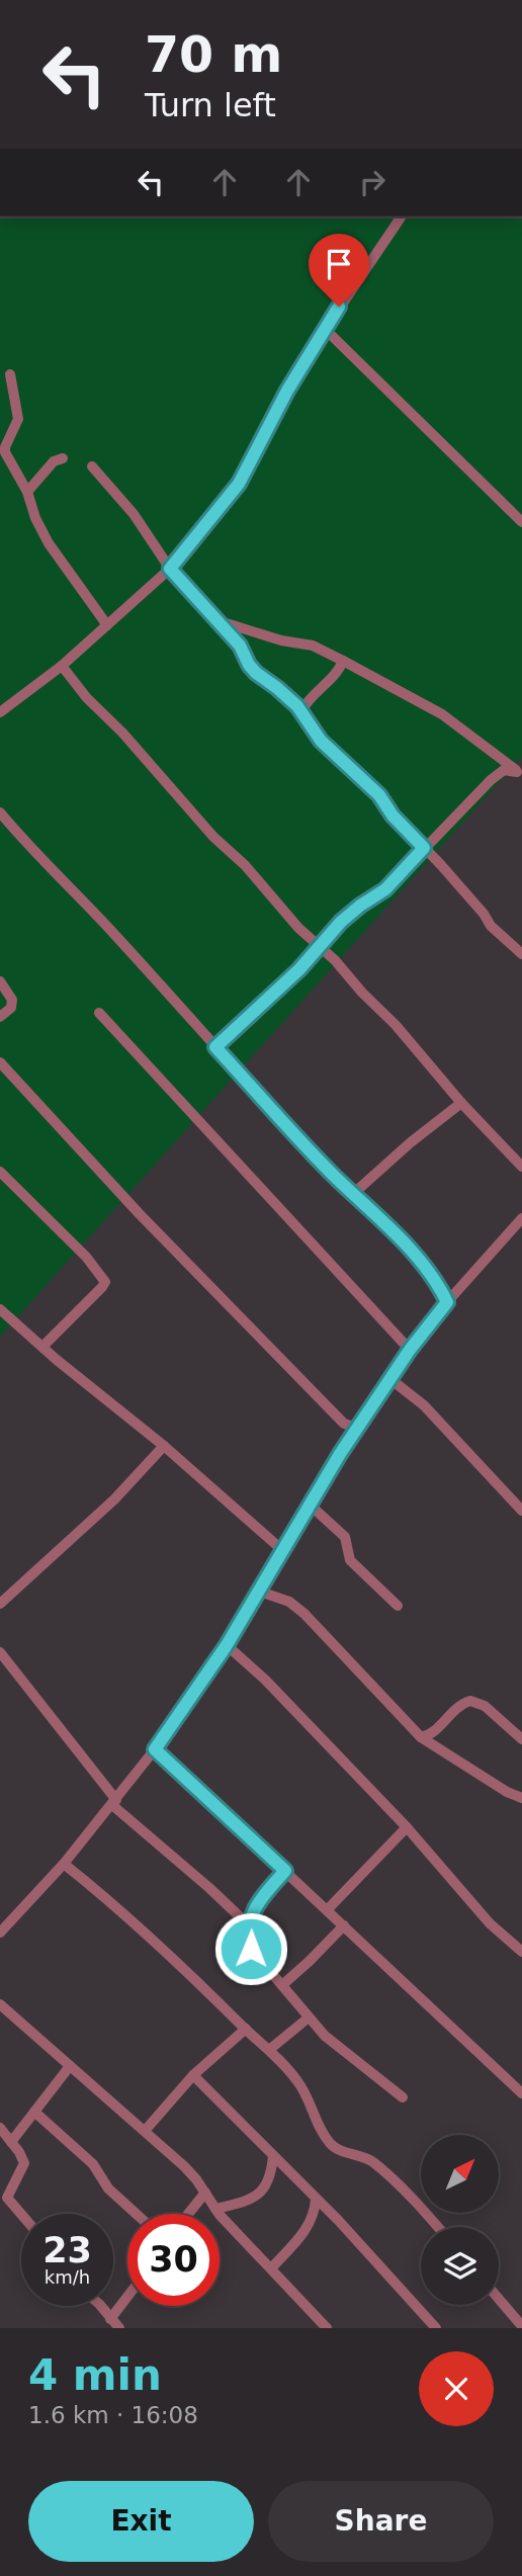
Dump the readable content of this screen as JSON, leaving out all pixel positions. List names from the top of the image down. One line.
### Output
{"north":"top right","page":{"turn":["70 m","Turn left"],"speed":"23 km/h","limit":"30","heading":["4 min","1.6 km · 16:08"],"buttons":["Exit","Share"]}}
